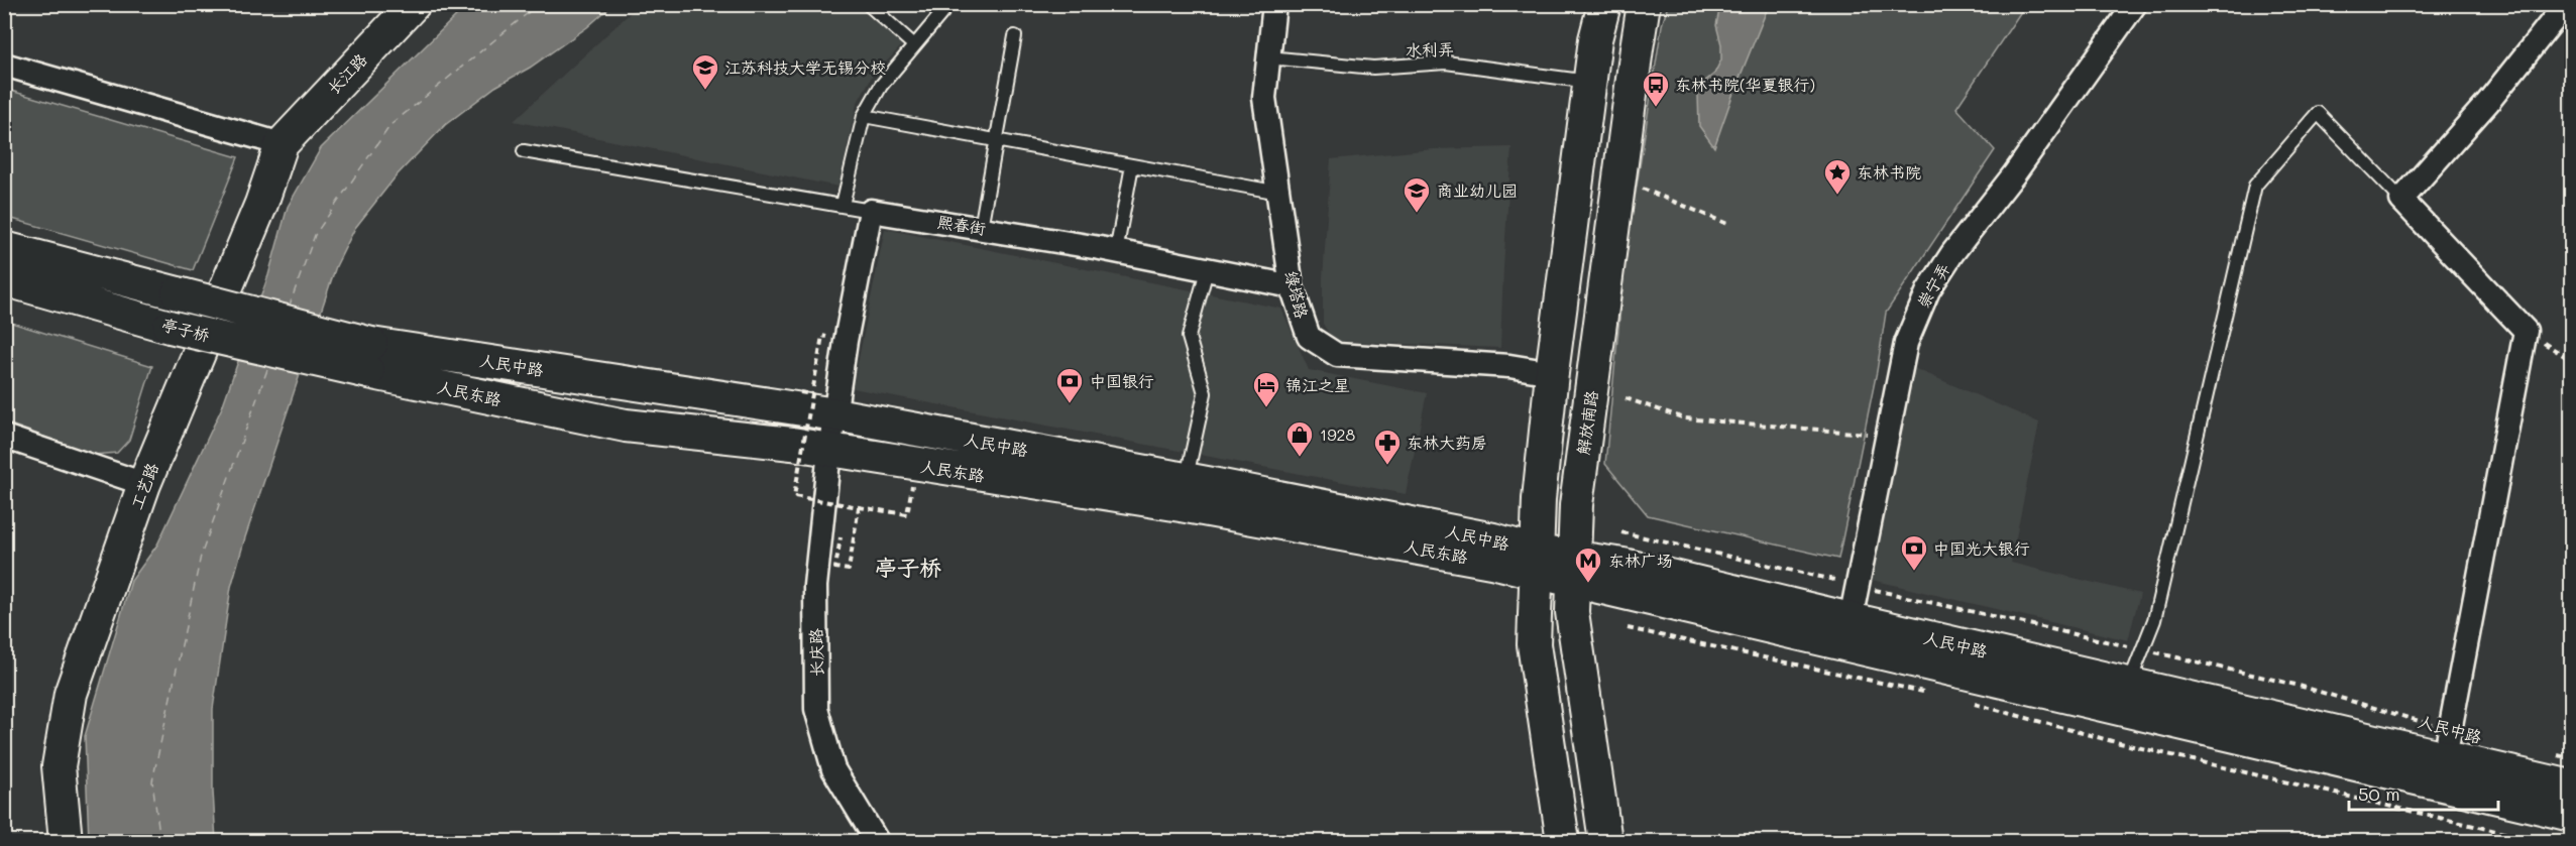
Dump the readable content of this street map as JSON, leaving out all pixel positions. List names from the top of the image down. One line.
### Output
{"streets":{"main road":["长江路","亭子桥","人民中路","人民东路","解放南路","工艺路"],"street":["熙春街","崇宁弄","绿塔路","长庆路"],"lane":["水利弄"]},"crossings":[["水利弄","绿塔路"],["长江路","工艺路"],["熙春街","绿塔路"],["崇宁弄","人民中路"],["亭子桥","人民中路"],["亭子桥","人民东路"],["人民中路","人民东路"],["人民中路","解放南路"],["人民东路","长庆路"]],"districts":["亭子桥"],"places":{"school or university":["江苏科技大学无锡分校","商业幼儿园"],"bus stop":["东林书院(华夏银行)"],"place":["东林书院"],"bank":["中国银行","中国光大银行"],"hotel":["锦江之星"],"shop":["1928"],"pharmacy":["东林大药房"],"metro station":["东林广场"]},"scale_bar":"50 m"}
